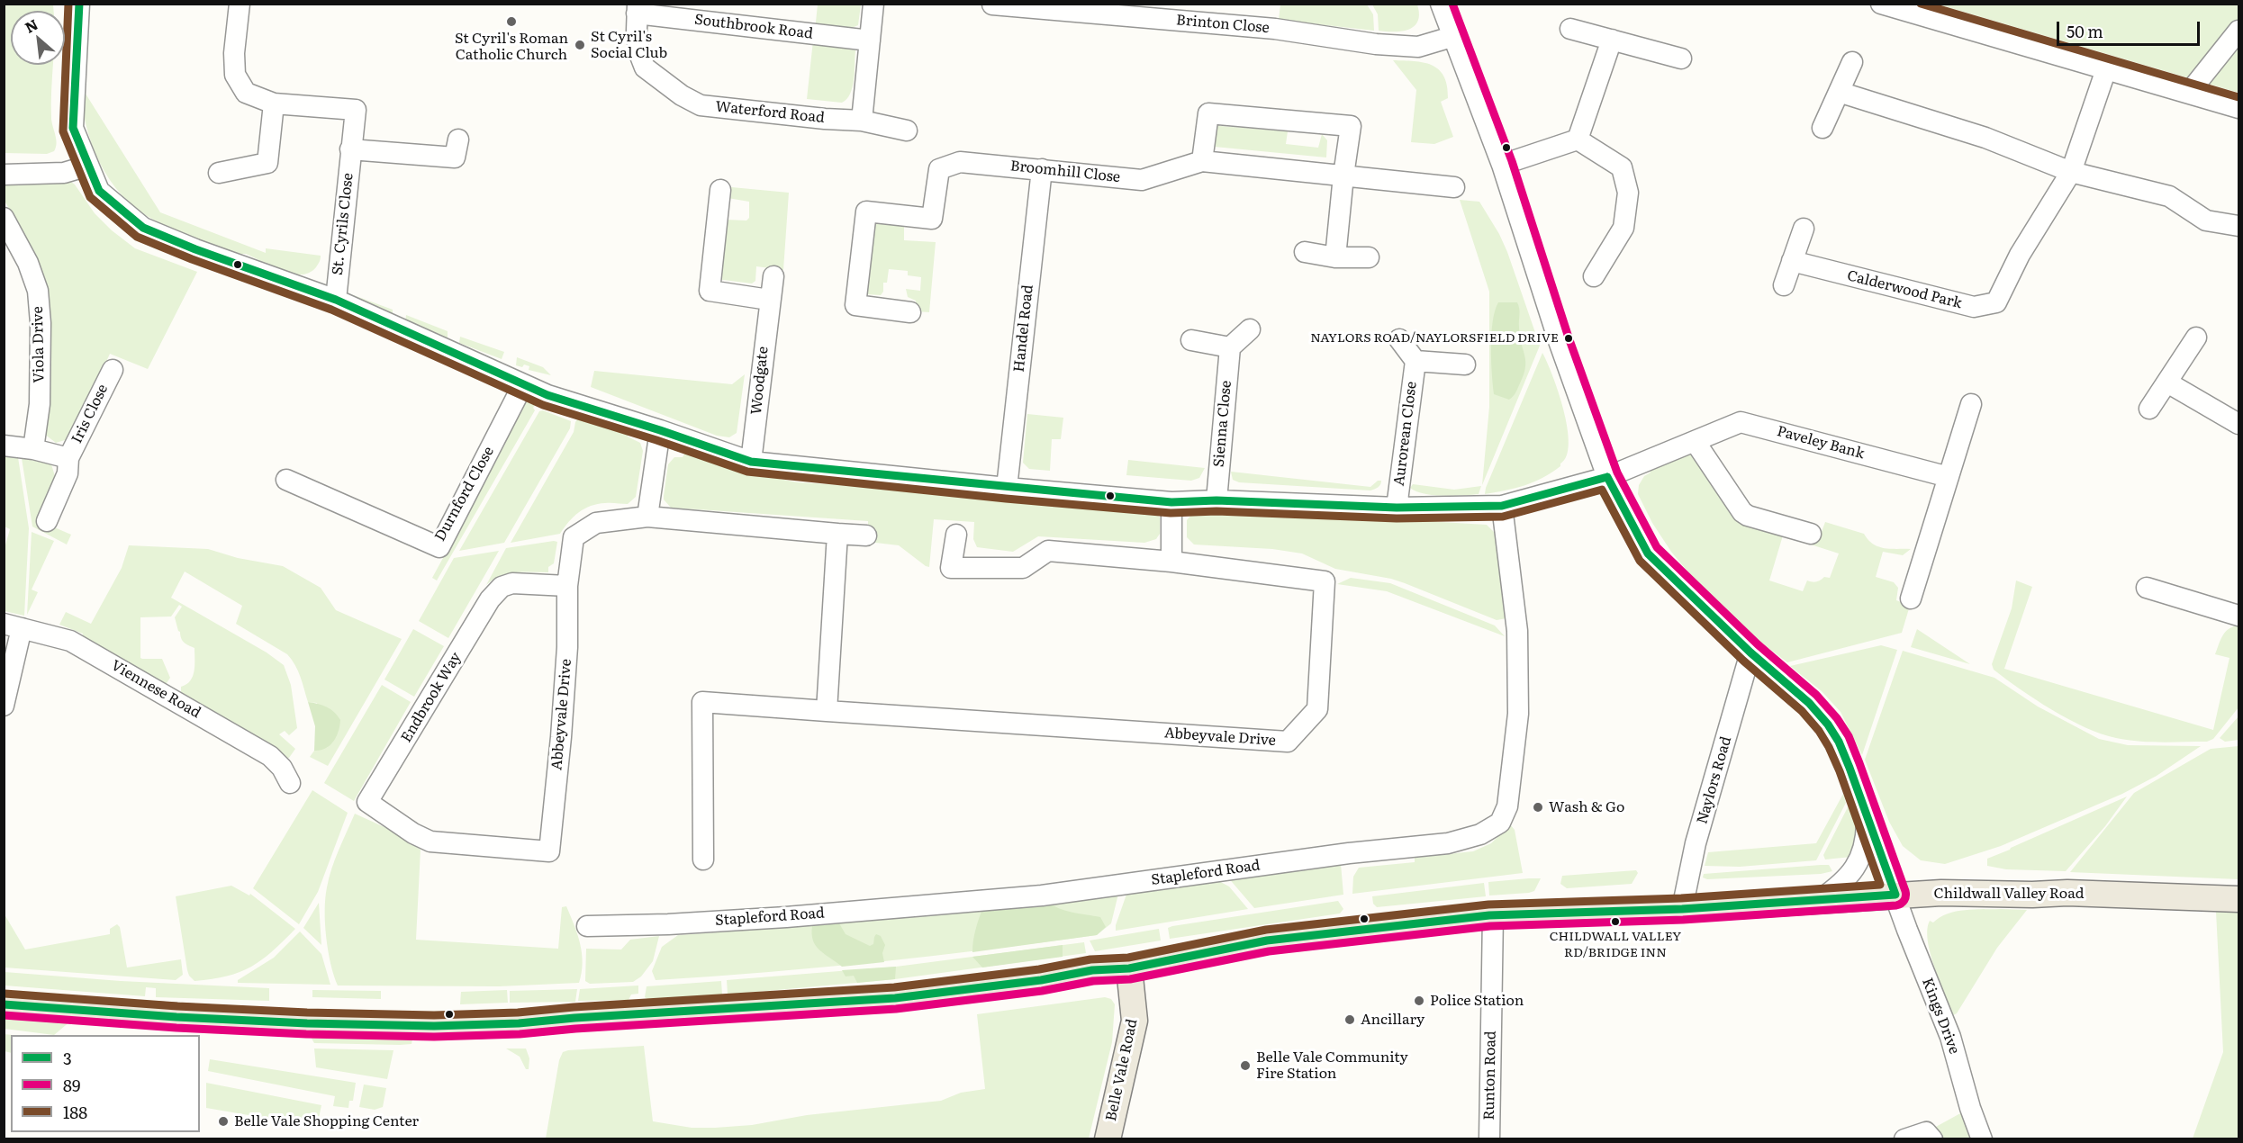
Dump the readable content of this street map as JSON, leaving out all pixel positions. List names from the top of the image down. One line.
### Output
{"streets":{"main road":["Childwall Valley Road","Belle Vale Road"],"street":["Brinton Close","Southbrook Road","Waterford Road","Broomhill Close","St. Cyrils Close","Calderwood Park","Handel Road","Viola Drive","Woodgate","Iris Close","Sienna Close","Aurorean Close","Paveley Bank","Durnford Close","Viennese Road","Endbrook Way","Abbeyvale Drive","Naylors Road","Stapleford Road","Kings Drive","Runton Road"]},"crossings":[["Southbrook Road","Waterford Road"],["Broomhill Close","Handel Road"],["St. Cyrils Close","Paveley Bank"],["Handel Road","Paveley Bank"],["Viola Drive","Iris Close"],["Woodgate","Paveley Bank"],["Sienna Close","Paveley Bank"],["Aurorean Close","Paveley Bank"],["Paveley Bank","Durnford Close"],["Paveley Bank","Stapleford Road"],["Endbrook Way","Abbeyvale Drive"],["Naylors Road","Childwall Valley Road"],["Childwall Valley Road","Kings Drive"],["Childwall Valley Road","Belle Vale Road"],["Childwall Valley Road","Runton Road"]],"places":["St Cyril's Roman Catholic Church","St Cyril's Social Club","NAYLORS ROAD/NAYLORSFIELD DRIVE","Wash & Go","CHILDWALL VALLEY RD/BRIDGE INN","Police Station","Ancillary","Belle Vale Community Fire Station","Belle Vale Shopping Center"],"lines":["transit line 3","transit line 89","transit line 188"],"legend":["3","89","188"],"scale_bar":"50 m","north":"top left"}
